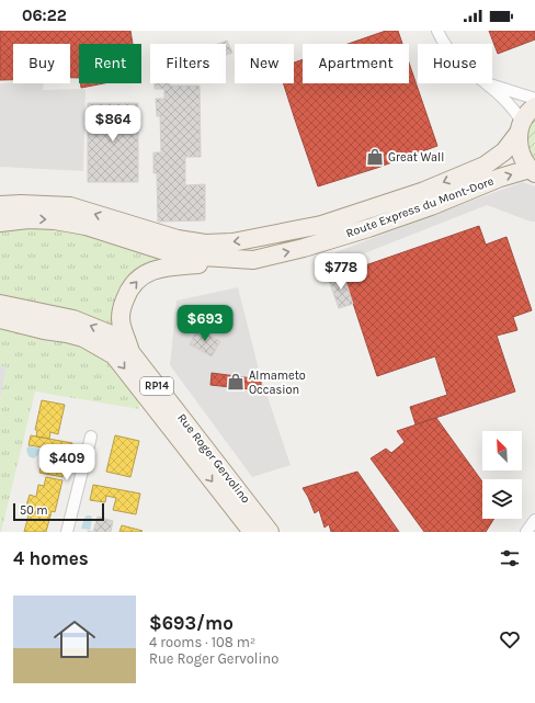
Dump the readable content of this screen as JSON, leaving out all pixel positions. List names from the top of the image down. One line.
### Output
{"streets":{"main road":["Route Express du Mont-Dore","RP14","Rue Roger Gervolino"]},"places":{"shop":["Great Wall","Almameto Occasion"]},"scale_bar":"50 m","north":"top left","page":{"status":"06:22","chip":["Buy","Rent","Filters","New","Apartment","House"],"price":["$864","$778","$693","$409"],"scale":"50 m","heading":"4 homes","list":[{"name":"$693/mo","note":"4 rooms · 108 m² · Rue Roger Gervolino"}]}}
